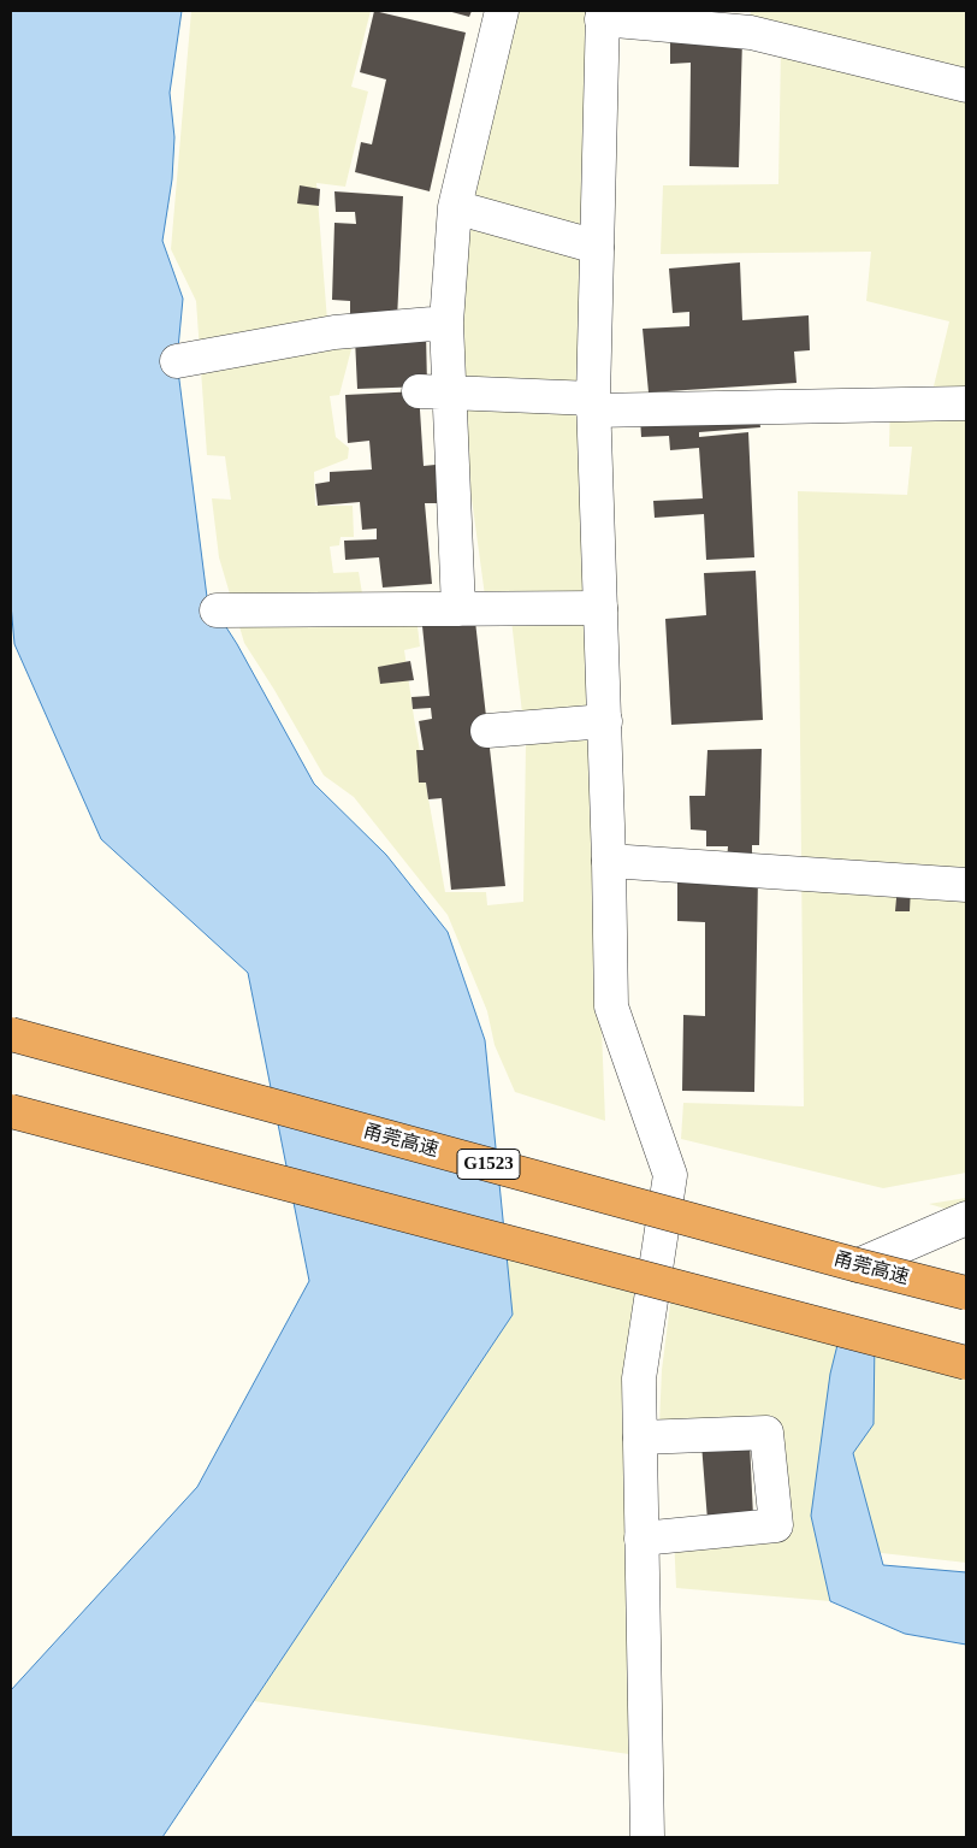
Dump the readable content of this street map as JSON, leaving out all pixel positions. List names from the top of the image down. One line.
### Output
{"streets":{"highway":["甬莞高速","G1523"]}}
